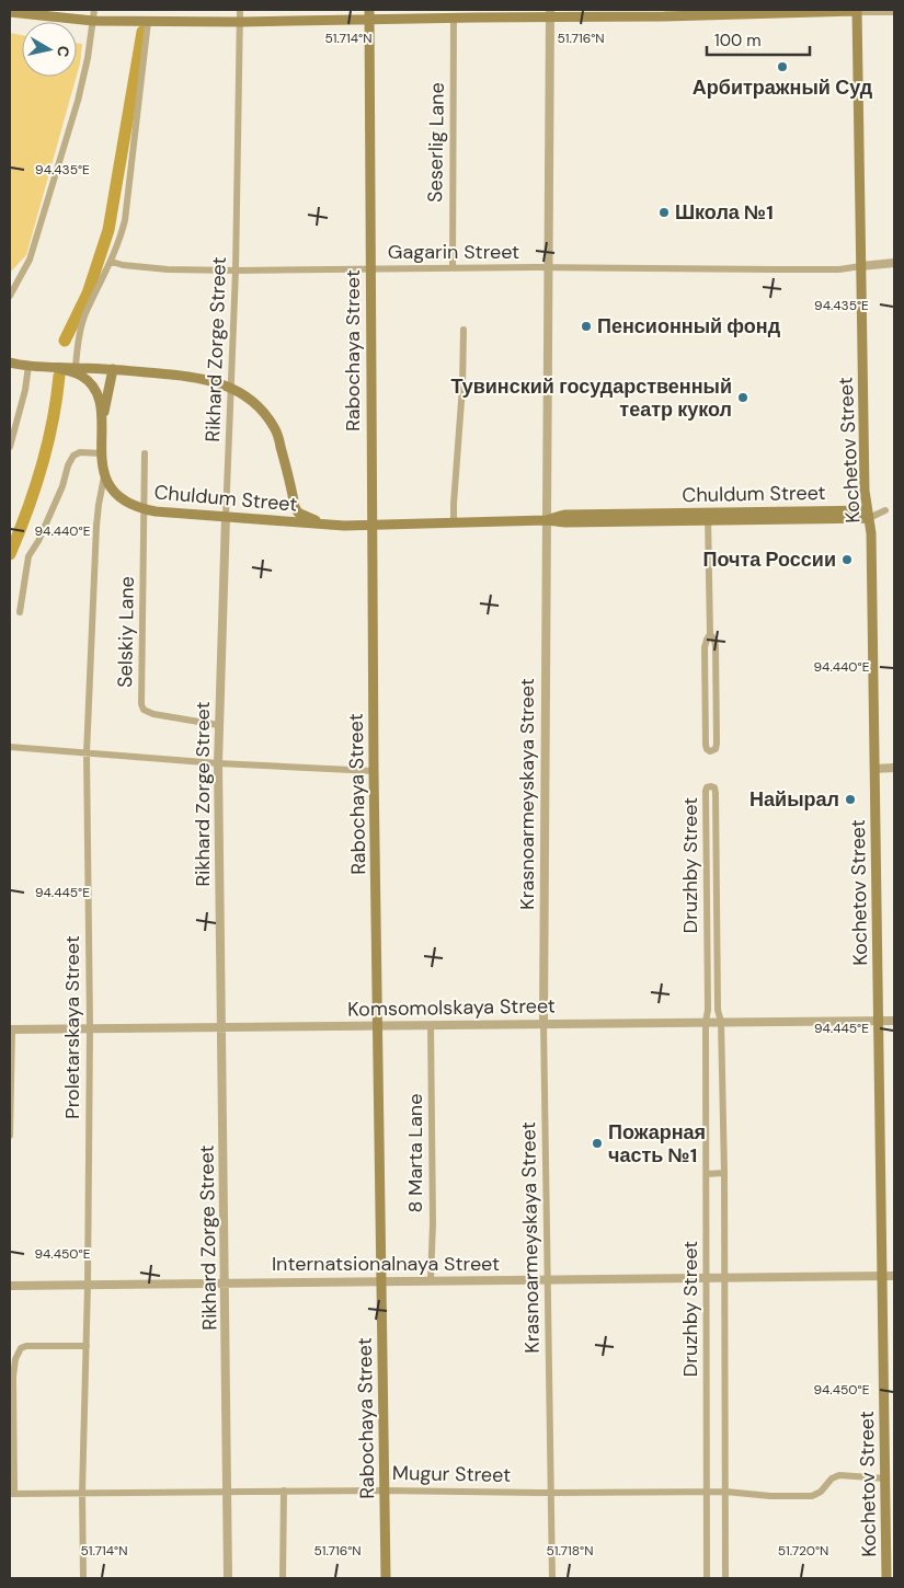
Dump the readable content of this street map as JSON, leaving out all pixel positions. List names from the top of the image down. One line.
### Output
{"streets":{"main road":["Rabochaya Street","Kochetov Street","Chuldum Street"],"street":["Seserlig Lane","Gagarin Street","Rikhard Zorge Street","Selskiy Lane","Krasnoarmeyskaya Street","Druzhby Street","Komsomolskaya Street","Proletarskaya Street","8 Marta Lane","Internatsionalnaya Street","Mugur Street"]},"crossings":[["Seserlig Lane","Gagarin Street"],["Gagarin Street","Rikhard Zorge Street"],["Gagarin Street","Rabochaya Street"],["Gagarin Street","Kochetov Street"],["Gagarin Street","Krasnoarmeyskaya Street"],["Rikhard Zorge Street","Chuldum Street"],["Rikhard Zorge Street","Selskiy Lane"],["Rikhard Zorge Street","Komsomolskaya Street"],["Rikhard Zorge Street","Internatsionalnaya Street"],["Rikhard Zorge Street","Mugur Street"],["Rabochaya Street","Chuldum Street"],["Rabochaya Street","Komsomolskaya Street"],["Rabochaya Street","Internatsionalnaya Street"],["Rabochaya Street","Mugur Street"],["Kochetov Street","Chuldum Street"],["Kochetov Street","Komsomolskaya Street"],["Kochetov Street","Internatsionalnaya Street"],["Kochetov Street","Mugur Street"],["Chuldum Street","Selskiy Lane"],["Chuldum Street","Krasnoarmeyskaya Street"],["Chuldum Street","Proletarskaya Street"],["Krasnoarmeyskaya Street","Komsomolskaya Street"],["Krasnoarmeyskaya Street","Internatsionalnaya Street"],["Krasnoarmeyskaya Street","Mugur Street"],["Druzhby Street","Komsomolskaya Street"],["Druzhby Street","Internatsionalnaya Street"],["Druzhby Street","Mugur Street"],["Komsomolskaya Street","Proletarskaya Street"],["Komsomolskaya Street","8 Marta Lane"],["Proletarskaya Street","Internatsionalnaya Street"],["Proletarskaya Street","Mugur Street"],["8 Marta Lane","Internatsionalnaya Street"]],"places":["Арбитражный Суд","Школа №1","Пенсионный фонд","Тувинский государственный театр кукол","Почта России","Найырал","Пожарная часть №1"],"scale_bar":"100 m","north":"right","coordinates":["51.714°N","51.716°N","94.435°E","94.440°E","94.445°E","94.450°E","51.718°N","51.720°N"]}
